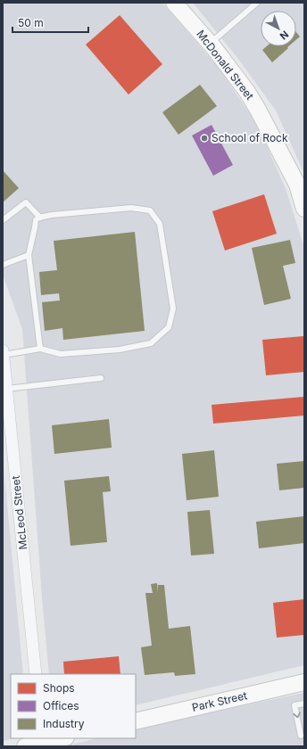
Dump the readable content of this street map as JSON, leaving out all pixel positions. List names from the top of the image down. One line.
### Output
{"streets":{"main road":["McDonald Street","Park Street"],"street":["McLeod Street"]},"places":["School of Rock"],"legend":["Shops","Offices","Industry"],"scale_bar":"50 m","north":"bottom right"}
